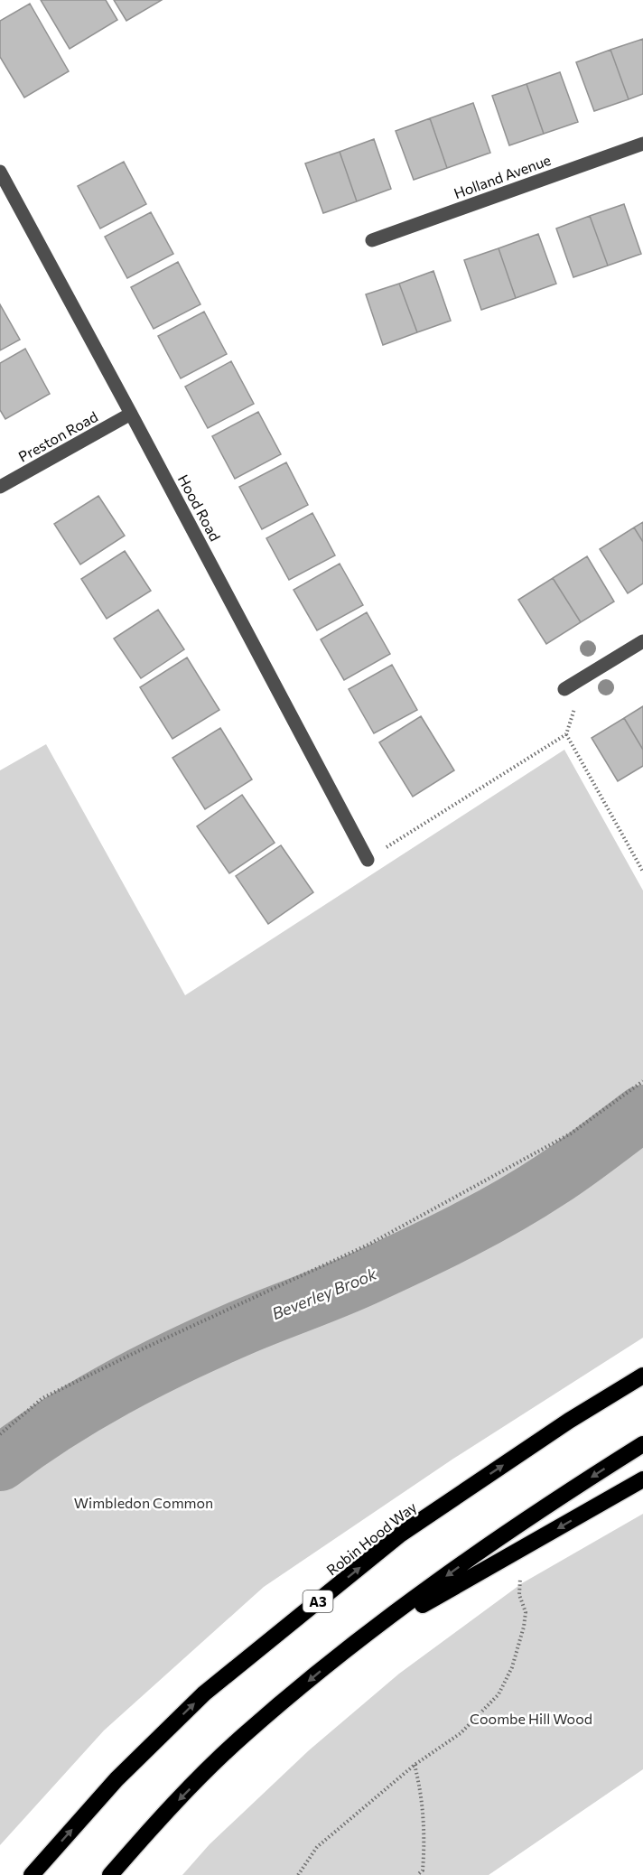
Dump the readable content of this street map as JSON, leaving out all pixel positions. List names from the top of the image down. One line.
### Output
{"streets":{"highway":["Robin Hood Way","A3"],"street":["Holland Avenue","Preston Road","Hood Road"]},"crossings":[["Preston Road","Hood Road"]],"water":["Beverley Brook"],"parks":["Wimbledon Common","Coombe Hill Wood"]}
